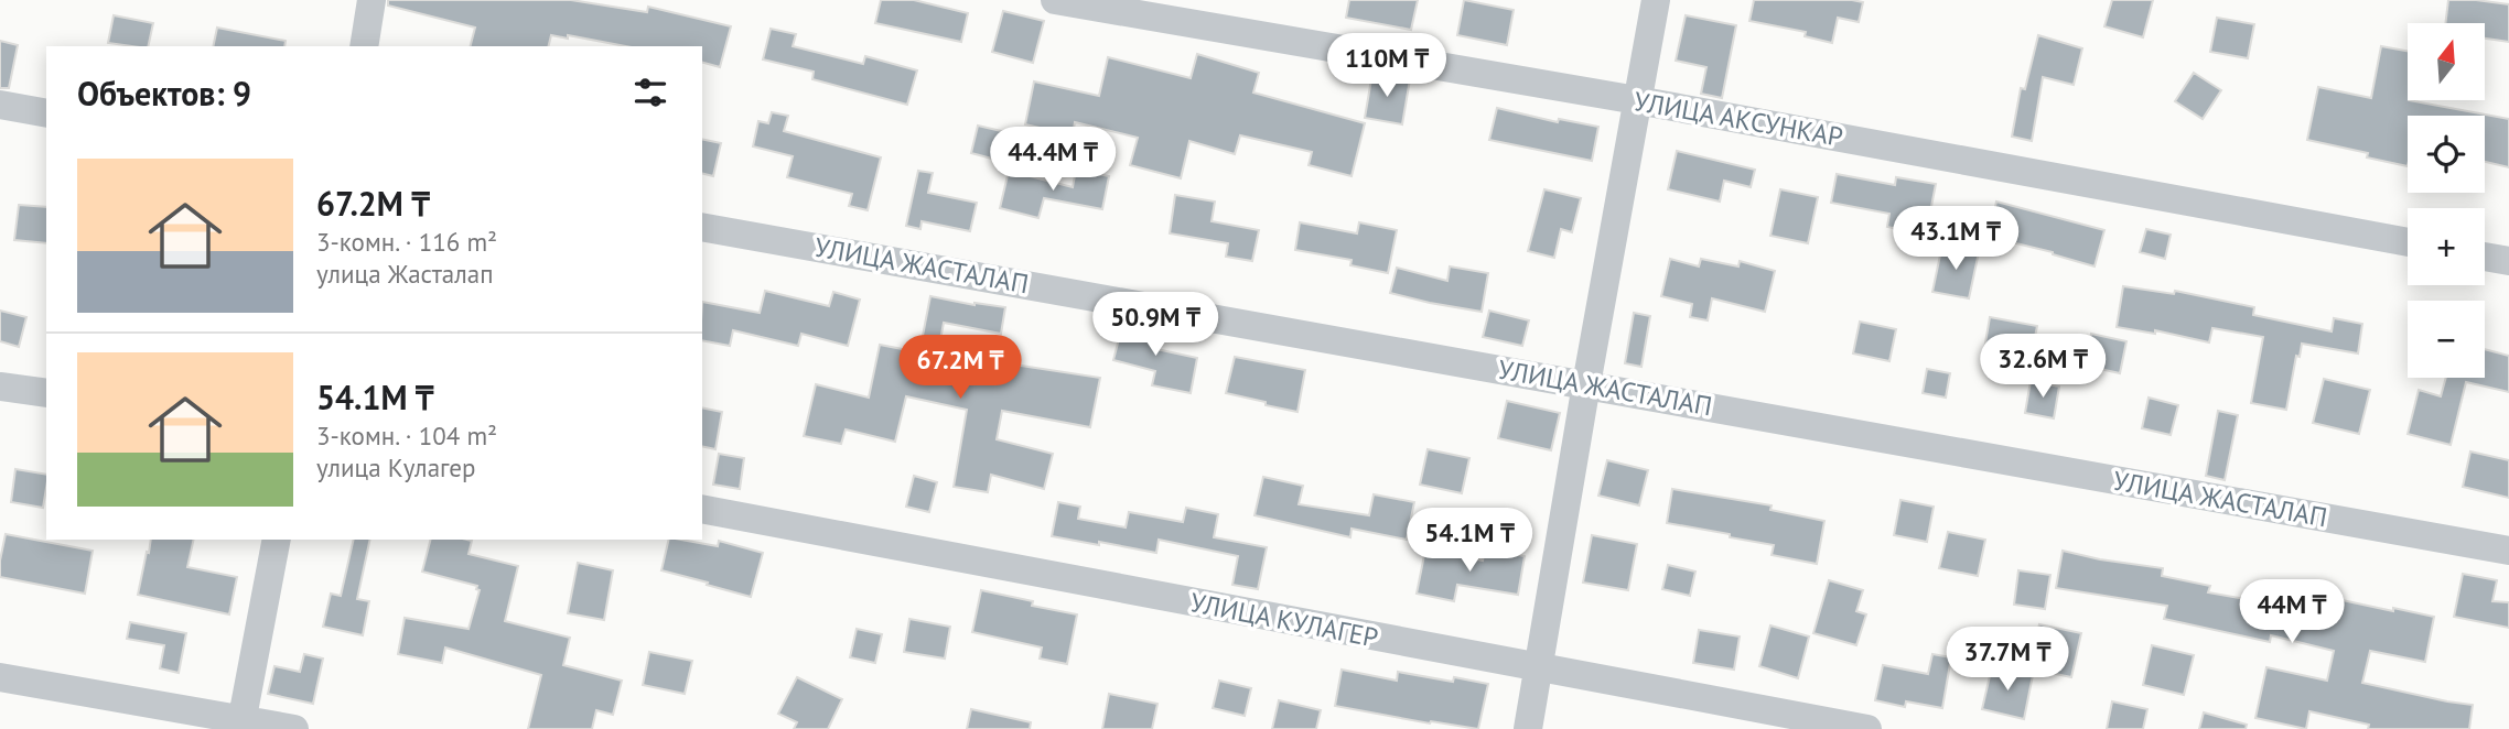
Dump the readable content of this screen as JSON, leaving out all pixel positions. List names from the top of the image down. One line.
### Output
{"streets":{"street":["УЛИЦА АКСУНКАР","УЛИЦА ЖАСТАЛАП","УЛИЦА КУЛАГЕР"]},"north":"top","page":{"map_buttons":["+","−"],"price":["110M ₸","44.4M ₸","43.1M ₸","50.9M ₸","32.6M ₸","67.2M ₸","54.1M ₸","44M ₸","37.7M ₸"],"heading":"Объектов: 9","list":[{"name":"67.2M ₸","note":"3-комн. · 116 m² · улица Жасталап"},{"name":"54.1M ₸","note":"3-комн. · 104 m² · улица Кулагер"}]}}
